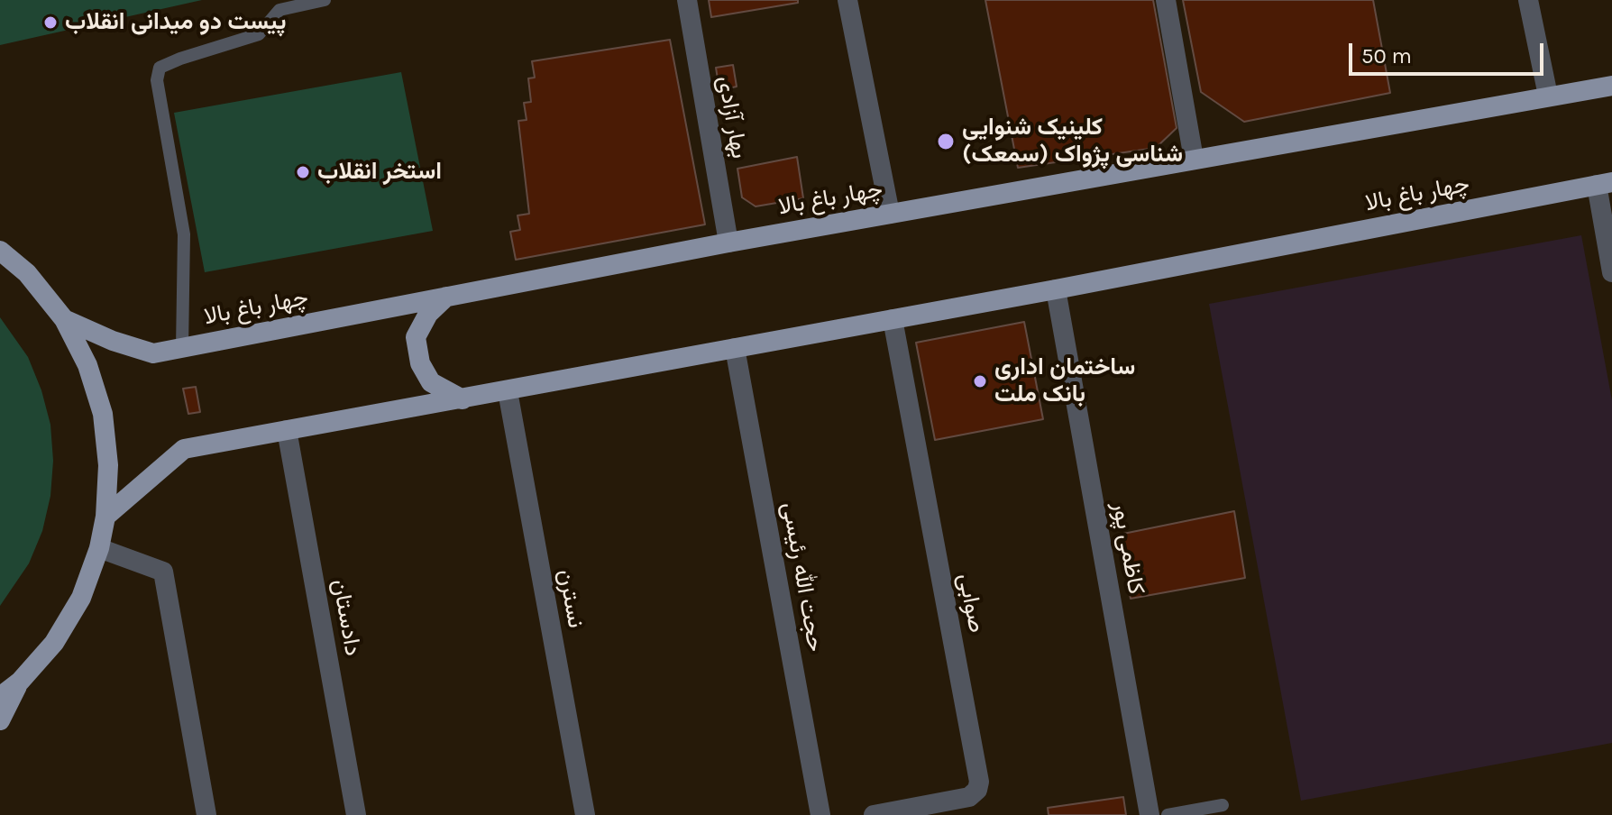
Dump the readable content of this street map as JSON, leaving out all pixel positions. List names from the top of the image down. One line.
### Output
{"streets":{"main road":["چهار باغ بالا"],"street":["بهار آزادی","کاظمی پور","حجت الله رئیسی","نسترن","صوابی","دادستان"]},"crossings":[["بهار آزادی","چهار باغ بالا"],["چهار باغ بالا","کاظمی پور"],["چهار باغ بالا","حجت الله رئیسی"],["چهار باغ بالا","نسترن"],["چهار باغ بالا","صوابی"],["چهار باغ بالا","دادستان"]],"places":["پیست دو میدانی انقلاب","کلینیک شنوایی شناسی پژواک (سمعک)","استخر انقلاب","ساختمان اداری بانک ملت"],"scale_bar":"50 m"}
